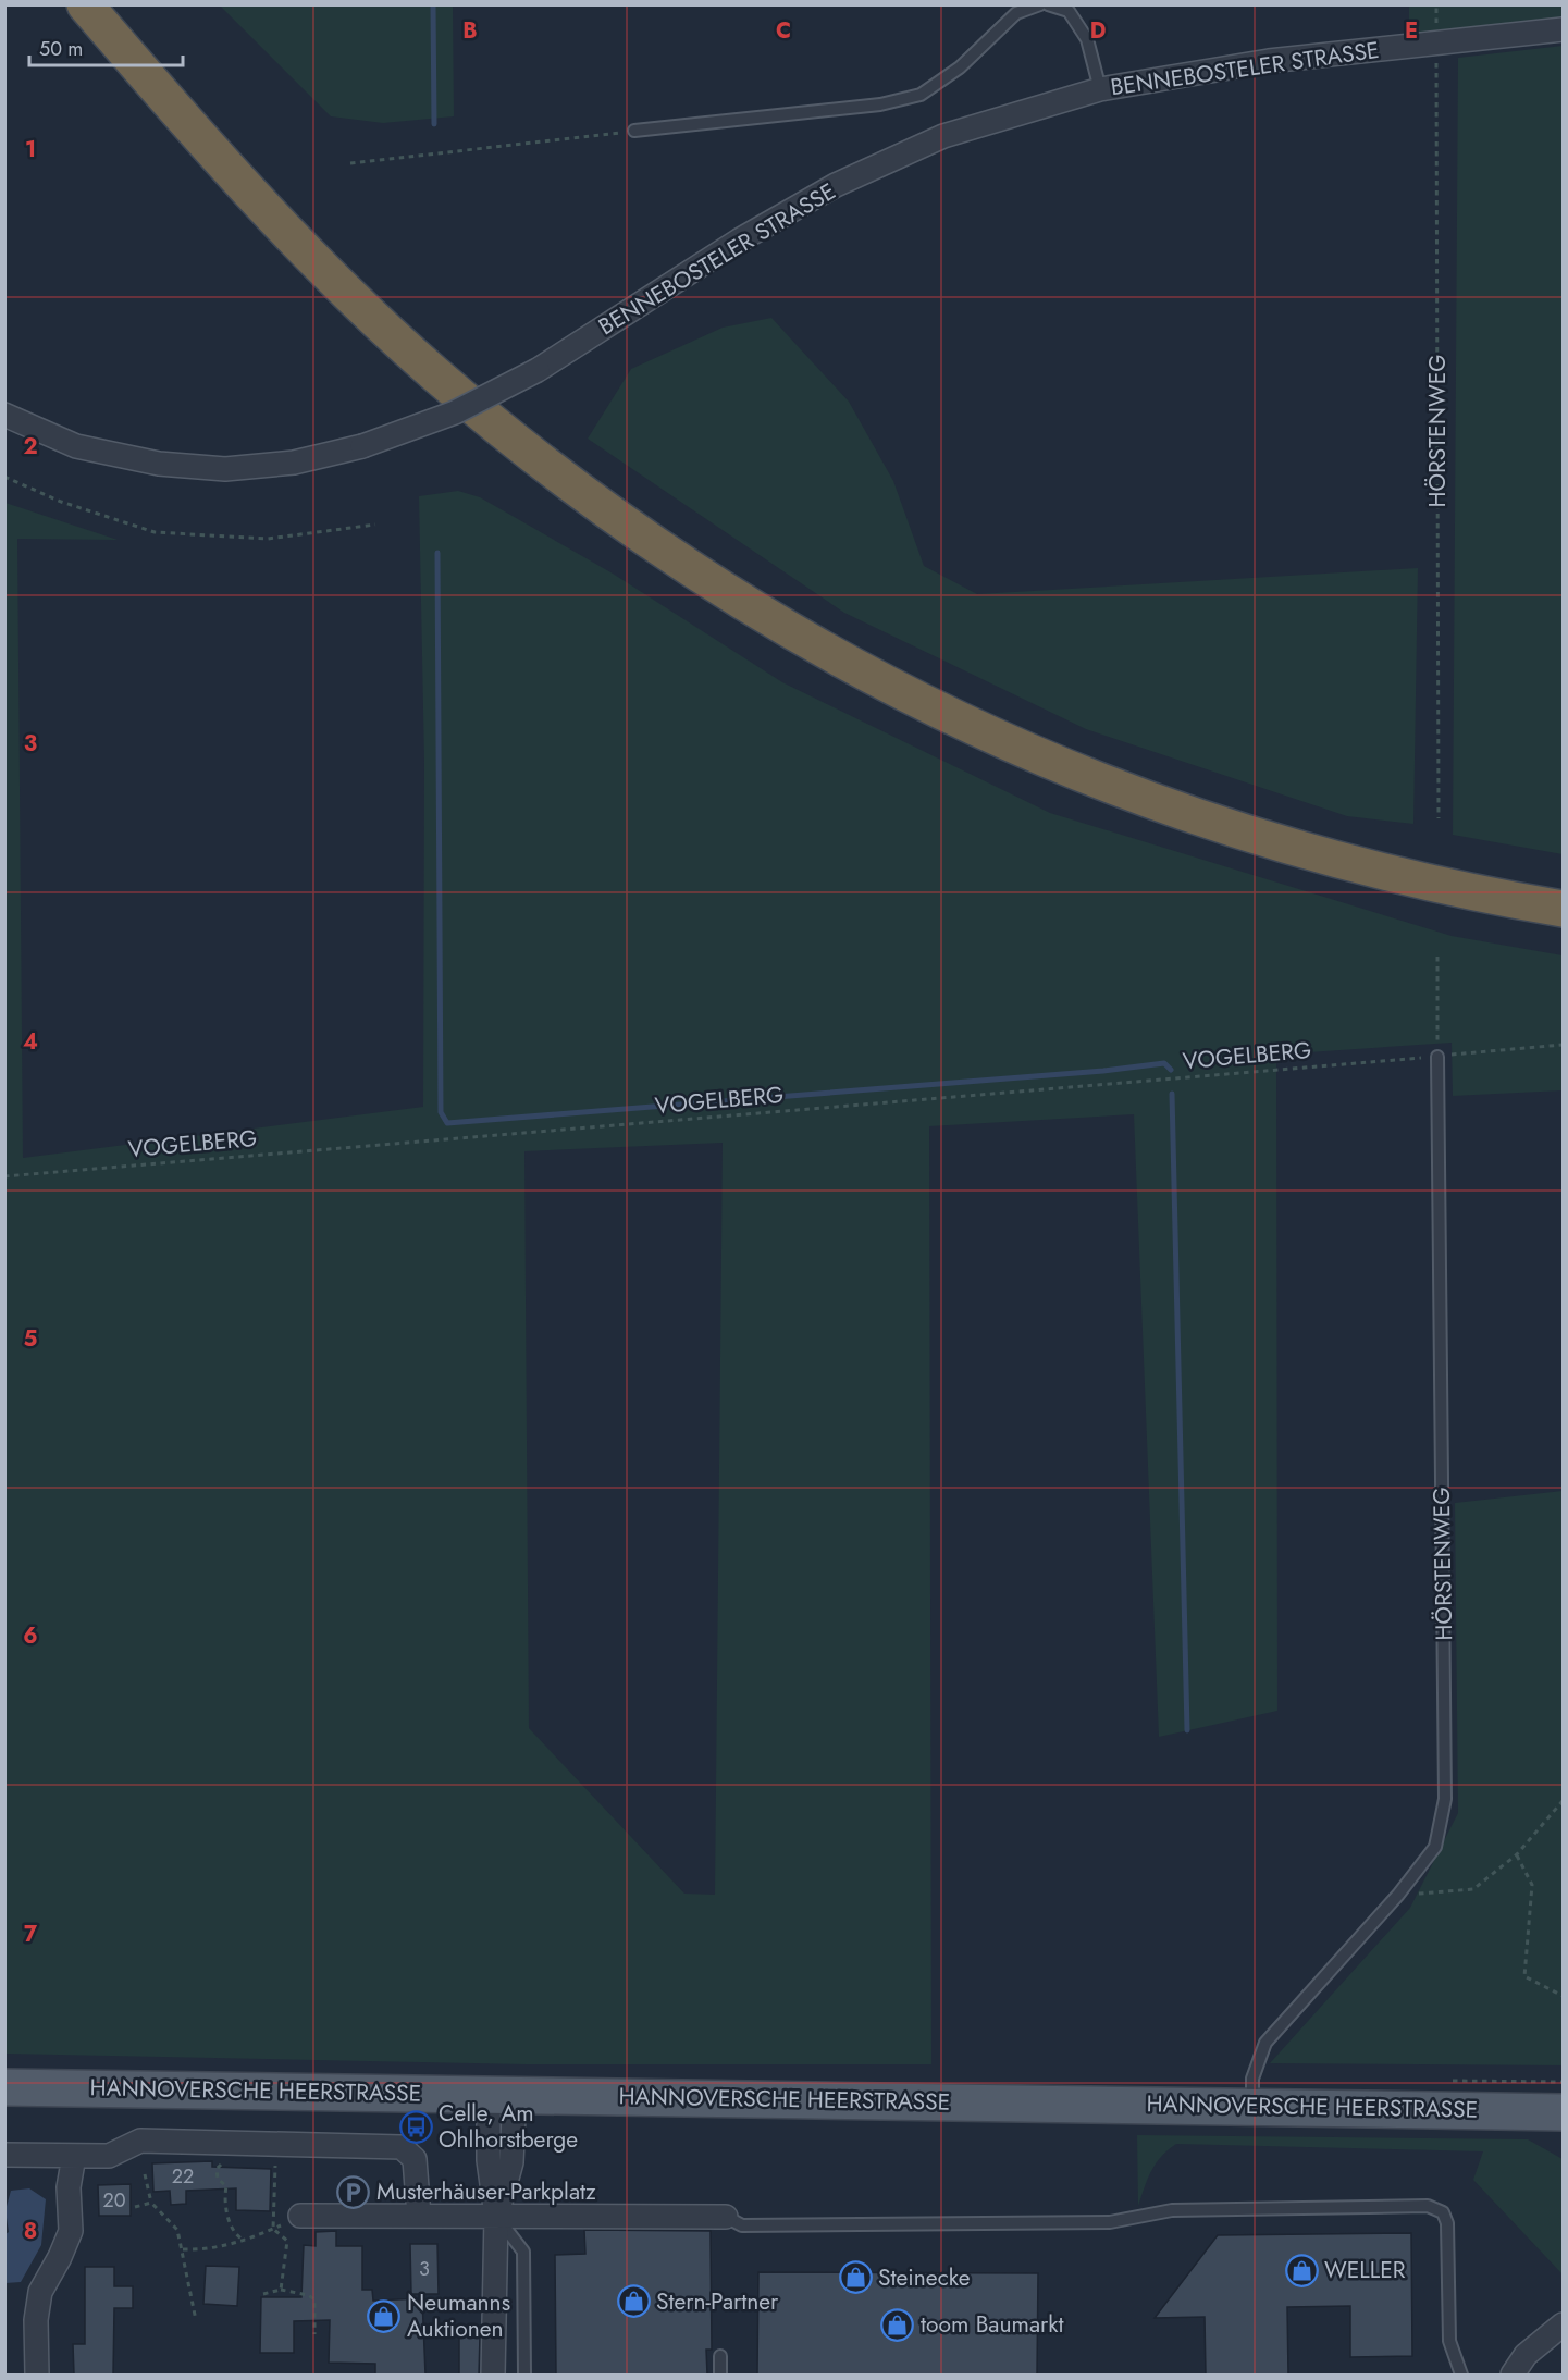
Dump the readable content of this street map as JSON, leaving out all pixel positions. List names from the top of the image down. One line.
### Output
{"streets":{"main road":["HANNOVERSCHE HEERSTRASSE"],"street":["BENNEBOSTELER STRASSE"],"lane":["HÖRSTENWEG"],"path":["VOGELBERG"]},"crossings":[["BENNEBOSTELER STRASSE","HÖRSTENWEG"],["HÖRSTENWEG","VOGELBERG"],["HÖRSTENWEG","HANNOVERSCHE HEERSTRASSE"]],"places":{"bus stop":["Celle, Am Ohlhorstberge"],"parking":["Musterhäuser-Parkplatz"],"shop":["WELLER","Steinecke","Stern-Partner","Neumanns Auktionen","toom Baumarkt"]},"house_numbers":["22","20","3"],"scale_bar":"50 m","grid":{"columns":["B","C","D","E"],"rows":["1","2","3","4","5","6","7","8"]}}
